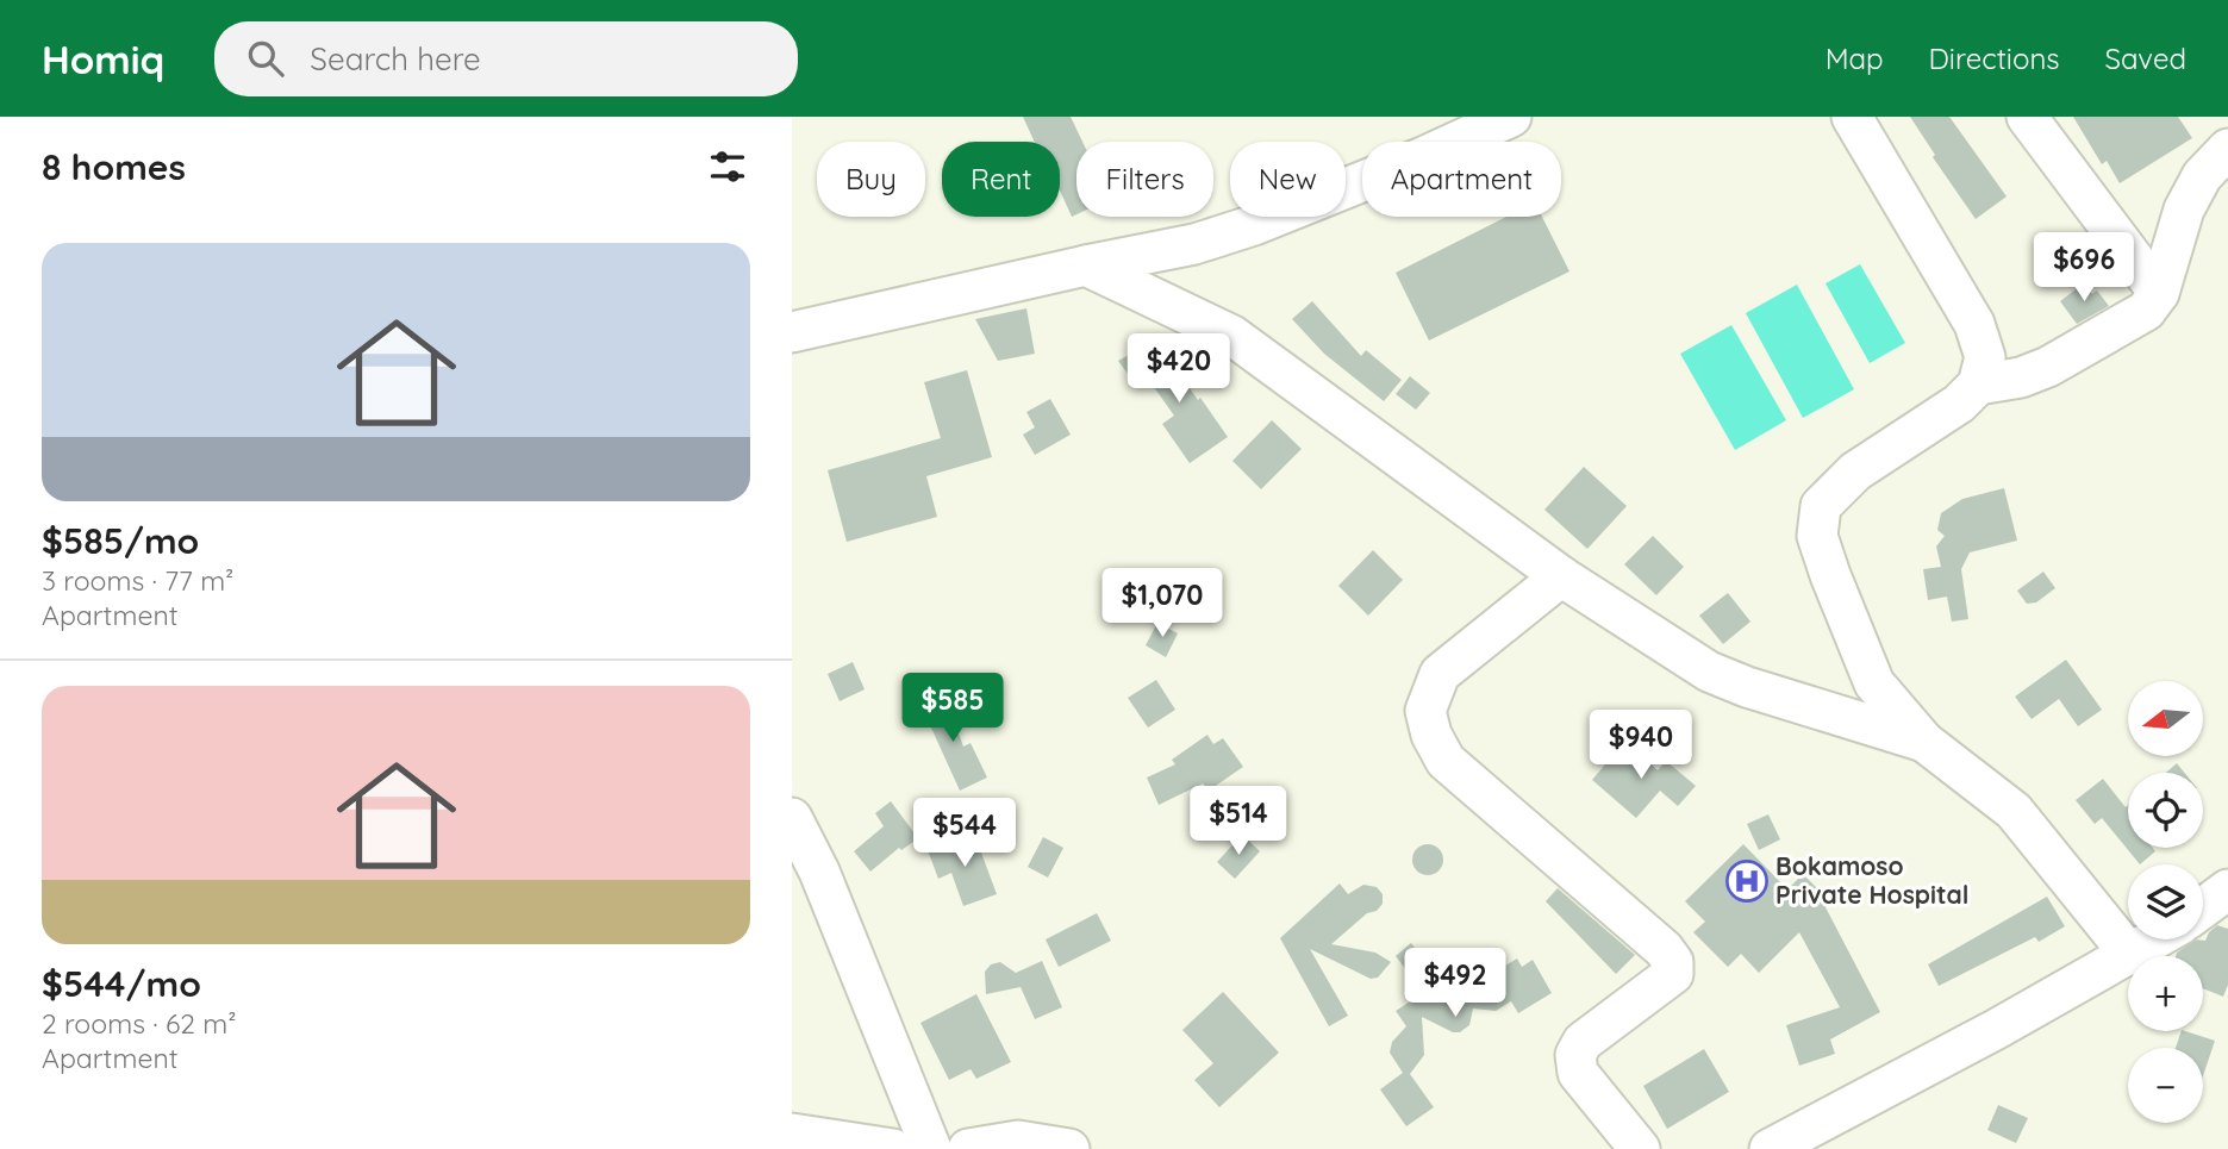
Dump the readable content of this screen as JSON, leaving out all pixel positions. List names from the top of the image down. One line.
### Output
{"places":{"hospital":["Bokamoso Private Hospital"]},"north":"left","page":{"header":"Homiq","search":"Search here","nav":["Map","Directions","Saved"],"heading":"8 homes","chip":["Buy","Rent","Filters","New","Apartment"],"list":[{"name":"$585/mo","note":"3 rooms · 77 m² · Apartment"},{"name":"$544/mo","note":"2 rooms · 62 m² · Apartment"}],"price":["$696","$420","$1,070","$585","$940","$514","$544","$492"],"map_buttons":["+","−"]}}
